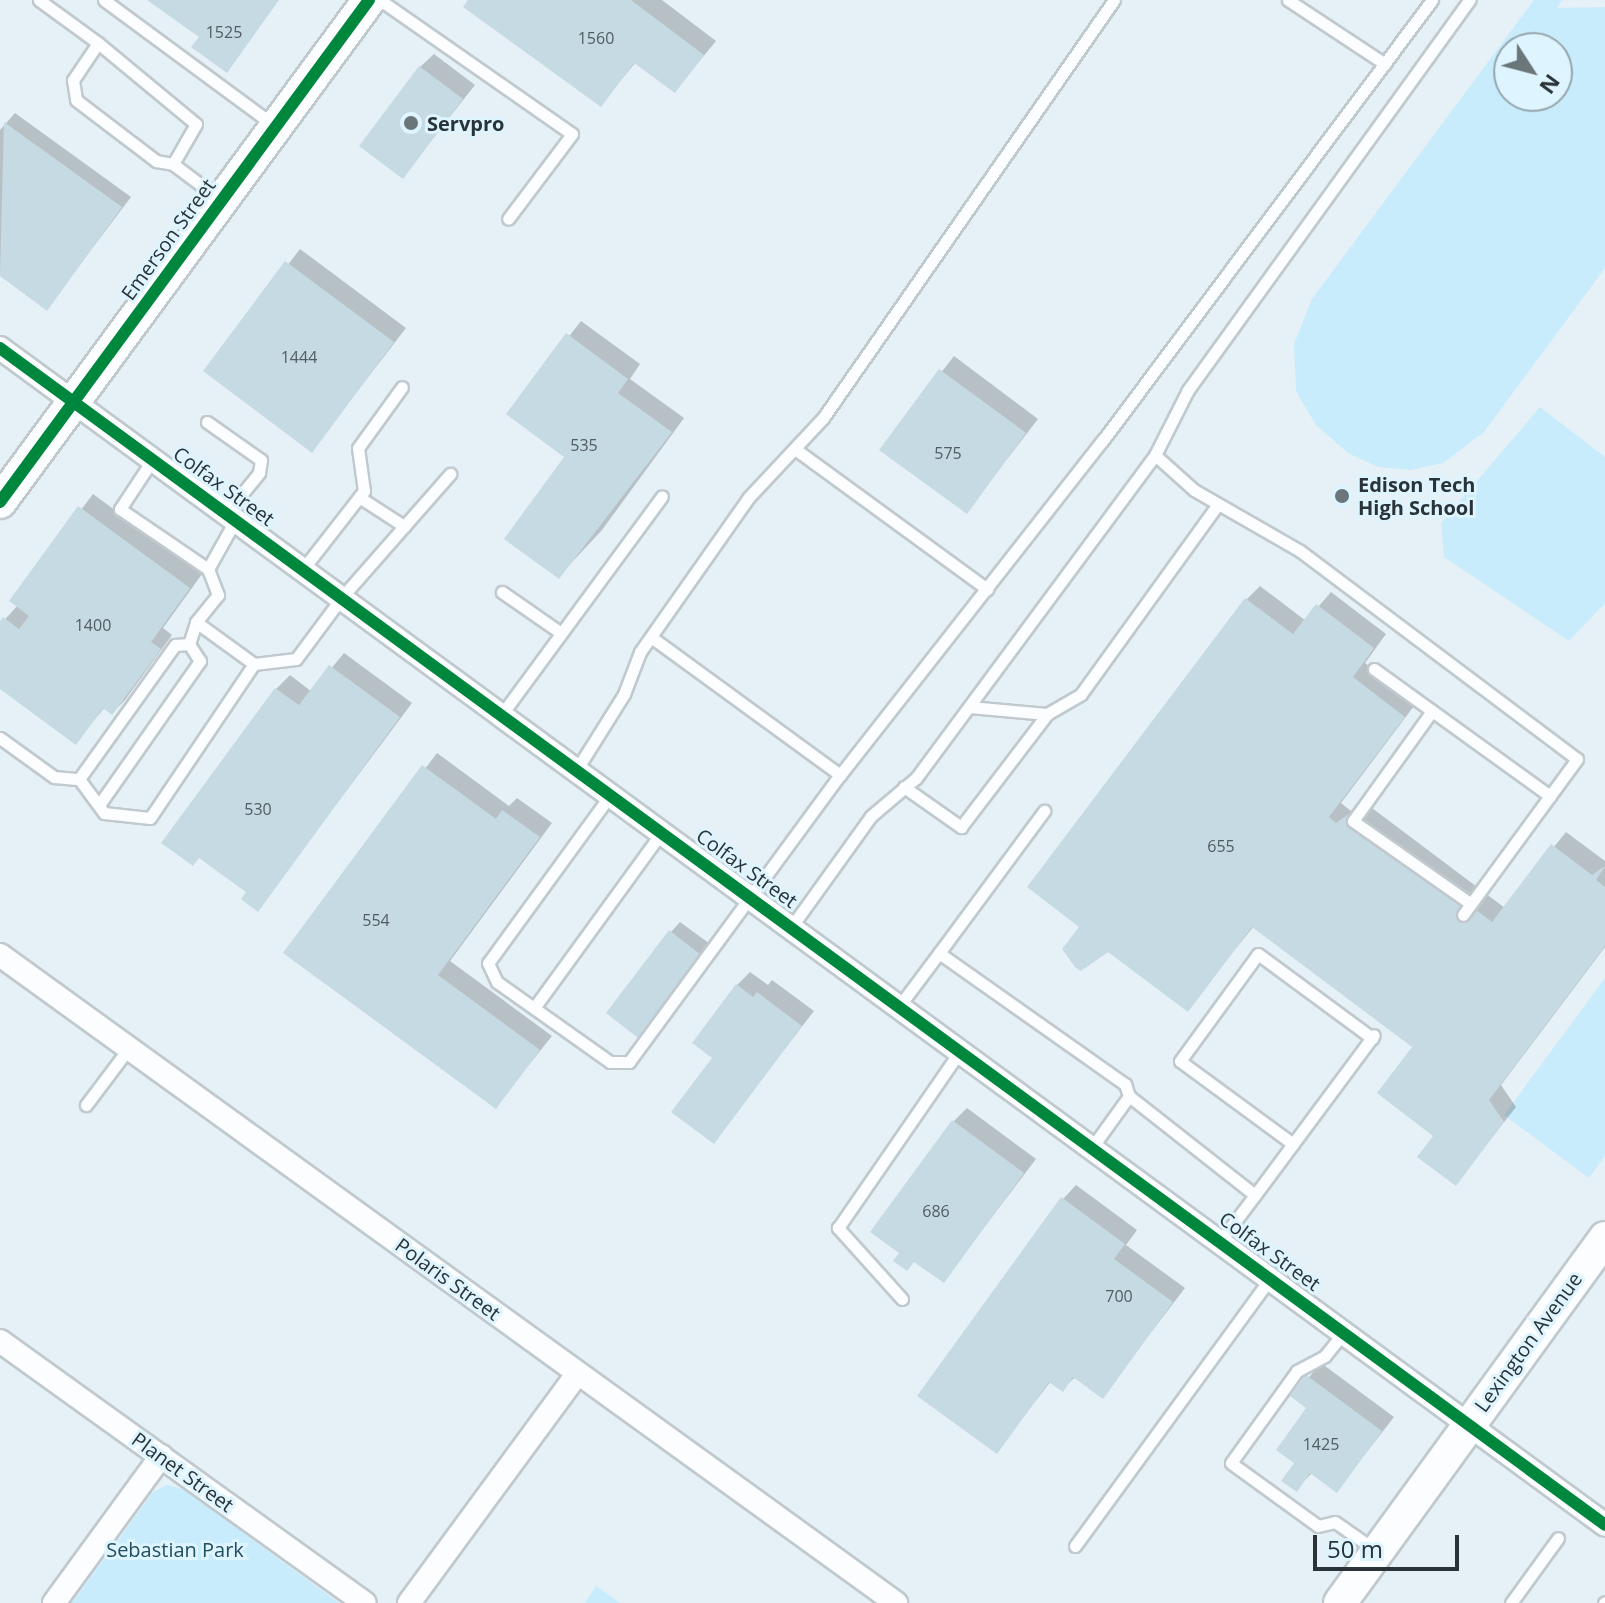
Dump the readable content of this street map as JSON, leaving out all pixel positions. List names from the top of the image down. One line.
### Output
{"streets":{"street":["Emerson Street","Colfax Street","Polaris Street","Lexington Avenue","Planet Street"]},"crossings":[["Emerson Street","Colfax Street"],["Colfax Street","Lexington Avenue"]],"parks":["Sebastian Park"],"places":["Servpro","Edison Tech High School"],"house_numbers":["1525","1560","1444","535","575","1400","530","655","554","686","700","1425"],"scale_bar":"50 m","north":"bottom right"}
